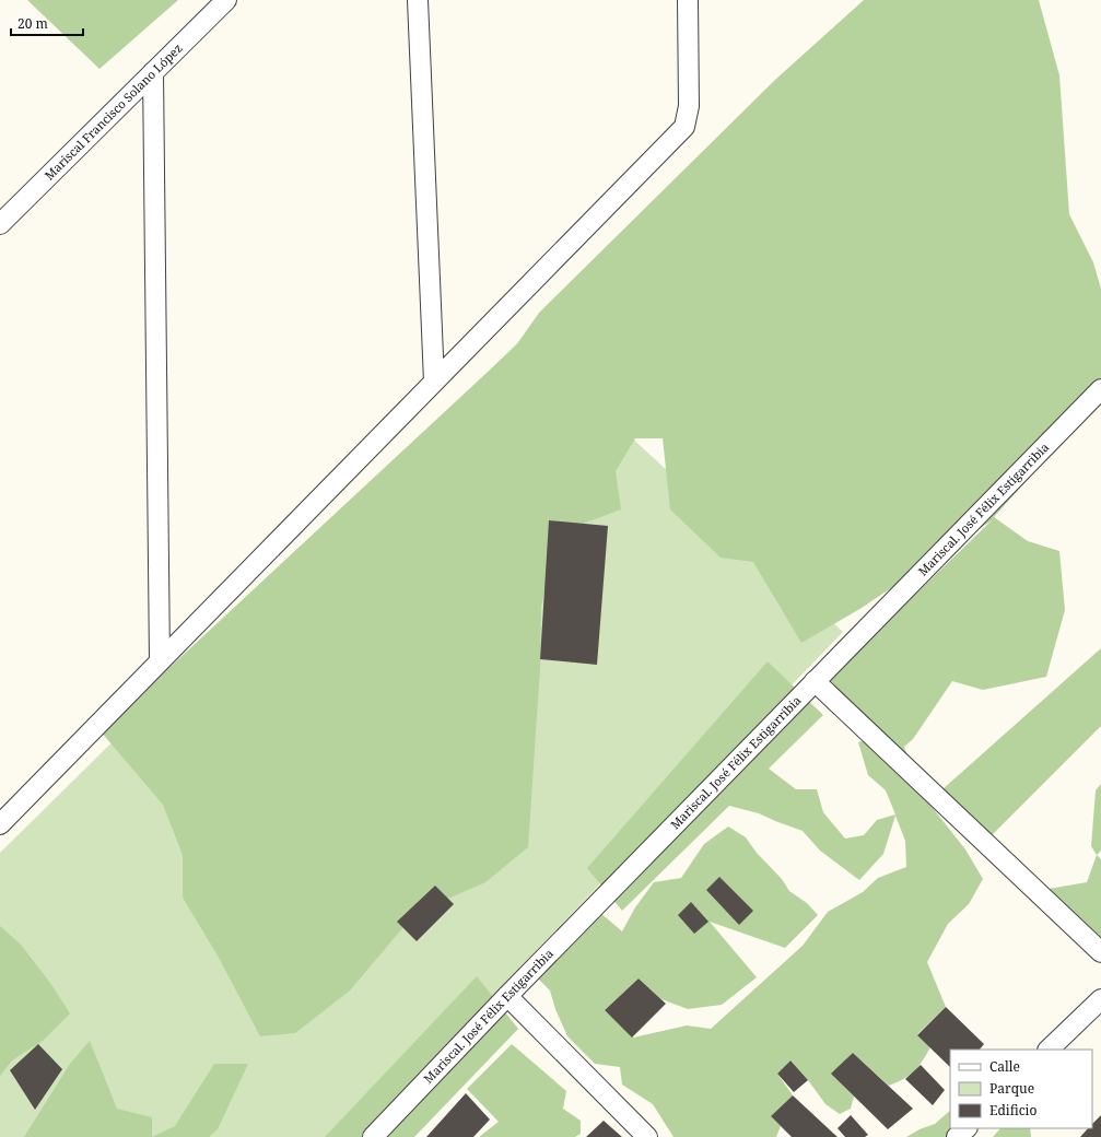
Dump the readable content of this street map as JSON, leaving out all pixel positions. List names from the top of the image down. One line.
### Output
{"streets":{"street":["Mariscal Francisco Solano López","Mariscal. José Félix Estigarribia"]},"legend":["Calle","Parque","Edificio"],"scale_bar":"20 m"}
